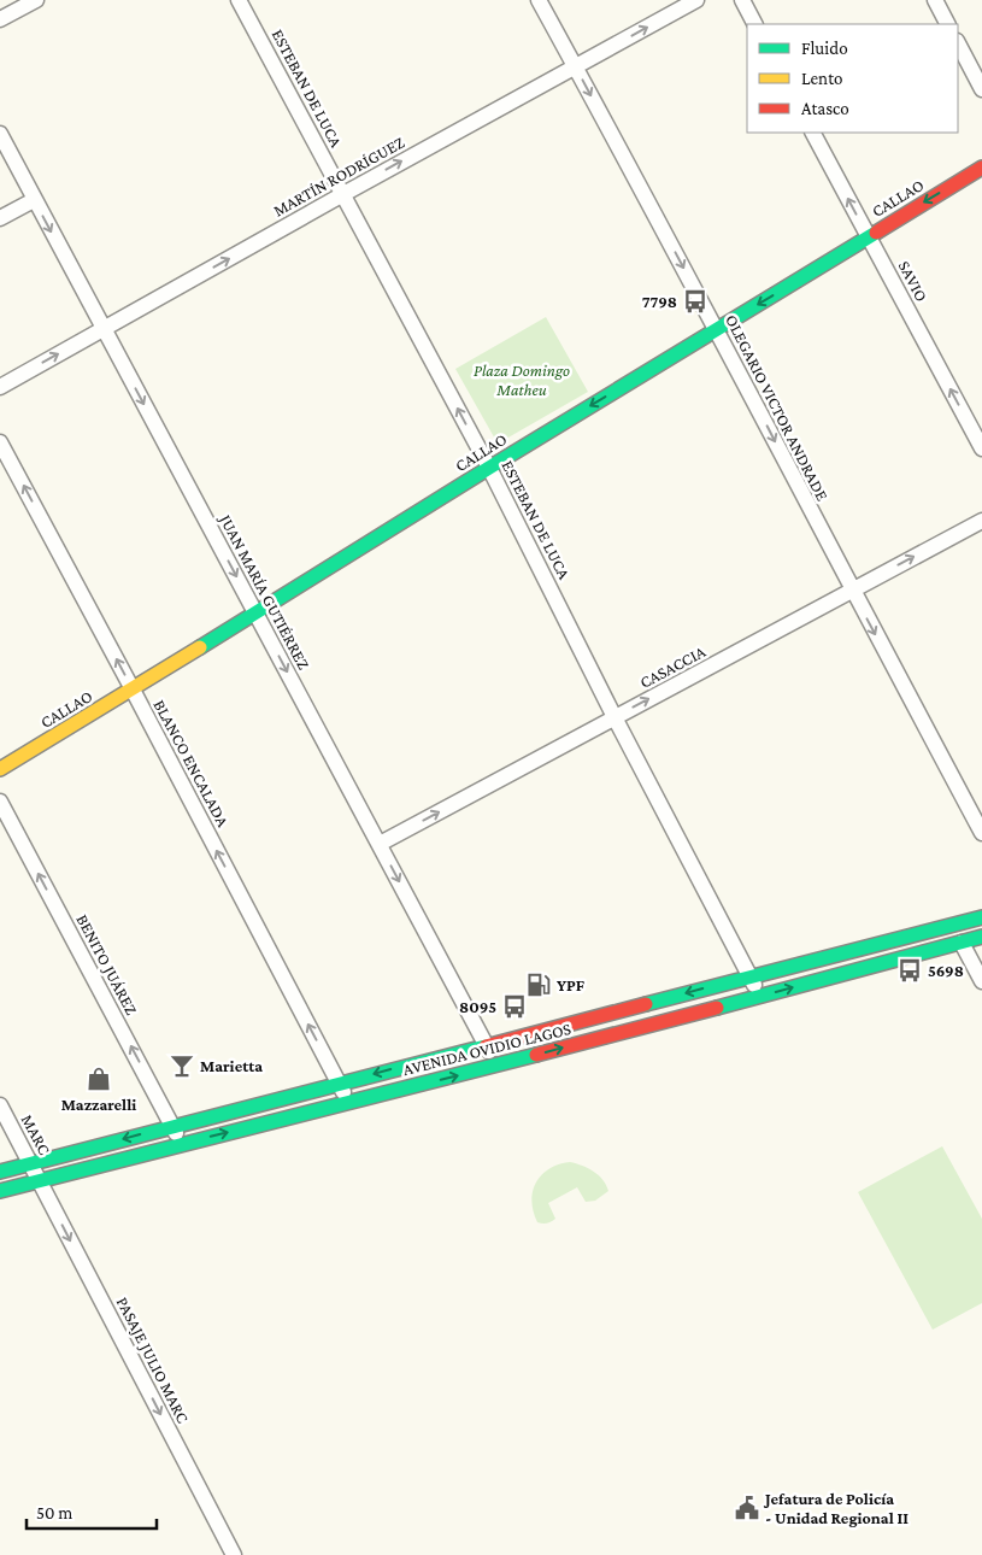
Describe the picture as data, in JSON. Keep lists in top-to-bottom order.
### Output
{
  "streets": {
    "main road": ["CALLAO", "AVENIDA OVIDIO LAGOS"],
    "street": [
      "ESTEBAN DE LUCA",
      "MARTÍN RODRÍGUEZ",
      "SAVIO",
      "OLEGARIO VICTOR ANDRADE",
      "JUAN MARÍA GUTIÉRREZ",
      "CASACCIA",
      "BLANCO ENCALADA",
      "BENITO JUÁREZ",
      "MARC",
      "PASAJE JULIO MARC"
    ]
  },
  "crossings": [
    ["ESTEBAN DE LUCA", "MARTÍN RODRÍGUEZ"],
    ["ESTEBAN DE LUCA", "CALLAO"],
    ["ESTEBAN DE LUCA", "CASACCIA"],
    ["ESTEBAN DE LUCA", "AVENIDA OVIDIO LAGOS"],
    ["MARTÍN RODRÍGUEZ", "OLEGARIO VICTOR ANDRADE"],
    ["MARTÍN RODRÍGUEZ", "JUAN MARÍA GUTIÉRREZ"],
    ["CALLAO", "SAVIO"],
    ["CALLAO", "OLEGARIO VICTOR ANDRADE"],
    ["CALLAO", "JUAN MARÍA GUTIÉRREZ"],
    ["CALLAO", "BLANCO ENCALADA"],
    ["OLEGARIO VICTOR ANDRADE", "CASACCIA"],
    ["JUAN MARÍA GUTIÉRREZ", "CASACCIA"],
    ["JUAN MARÍA GUTIÉRREZ", "AVENIDA OVIDIO LAGOS"],
    ["BLANCO ENCALADA", "AVENIDA OVIDIO LAGOS"],
    ["BENITO JUÁREZ", "AVENIDA OVIDIO LAGOS"],
    ["AVENIDA OVIDIO LAGOS", "MARC"],
    ["AVENIDA OVIDIO LAGOS", "PASAJE JULIO MARC"],
    ["MARC", "PASAJE JULIO MARC"]
  ],
  "one_way": [
    "MARTÍN RODRÍGUEZ",
    "CALLAO",
    "SAVIO",
    "OLEGARIO VICTOR ANDRADE",
    "JUAN MARÍA GUTIÉRREZ",
    "CASACCIA",
    "BLANCO ENCALADA",
    "BENITO JUÁREZ",
    "PASAJE JULIO MARC"
  ],
  "parks": ["Plaza Domingo Matheu"],
  "places": {
    "bus stop": ["7798", "5698", "8095"],
    "fuel station": ["YPF"],
    "bar": ["Marietta"],
    "shop": ["Mazzarelli"],
    "public building": ["Jefatura de Policía - Unidad Regional II"]
  },
  "legend": ["Fluido", "Lento", "Atasco"],
  "scale_bar": "50 m"
}
